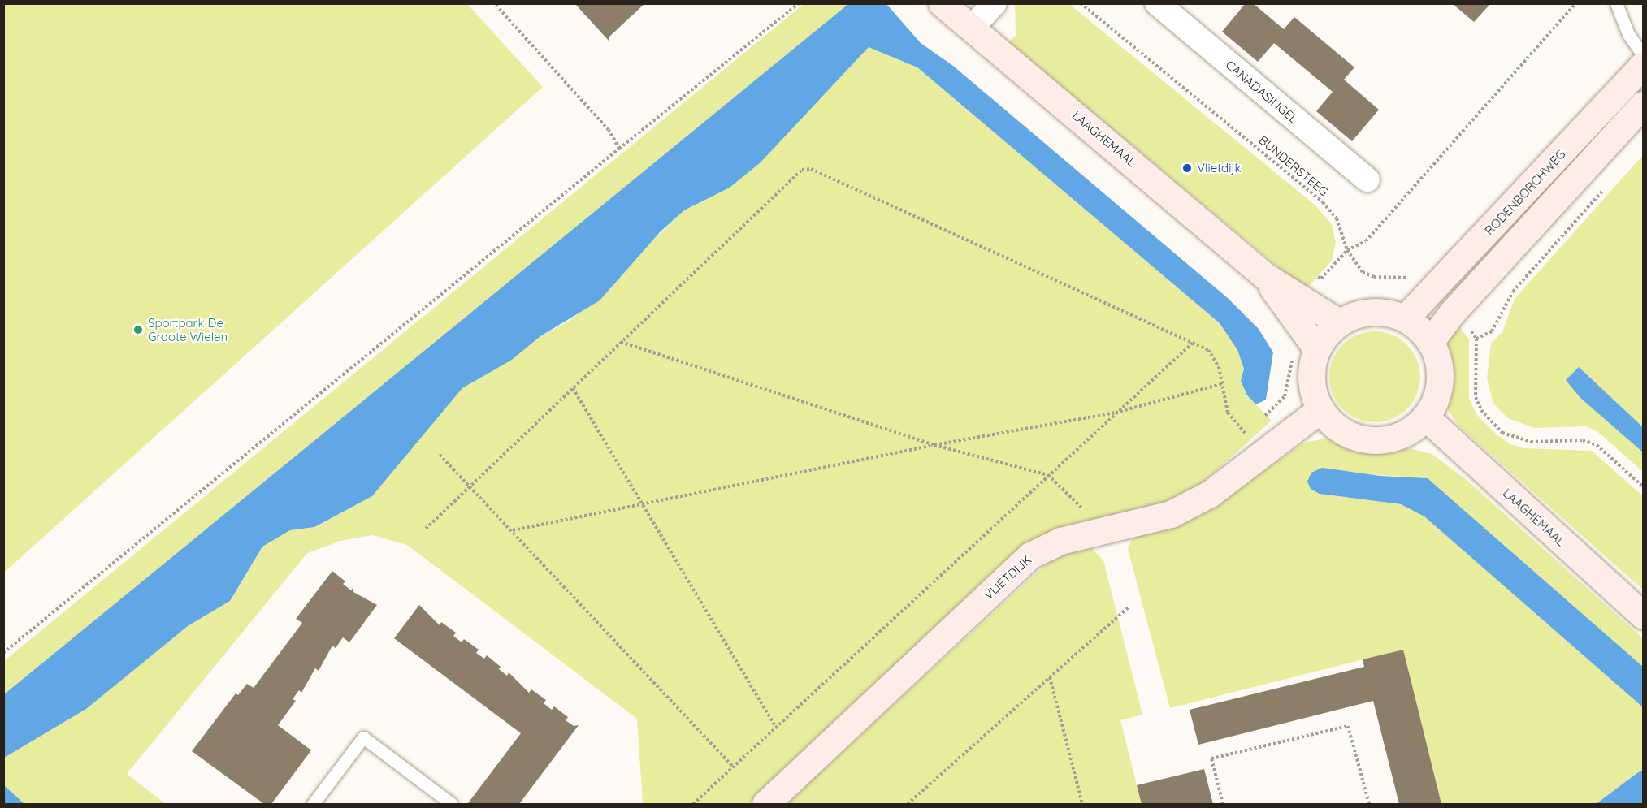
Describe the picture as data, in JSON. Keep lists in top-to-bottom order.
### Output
{
  "streets": {
    "main road": ["LAAGHEMAAL", "RODENBORCHWEG", "VLIETDIJK"],
    "street": ["CANADASINGEL"],
    "path": ["BUNDERSTEEG"]
  },
  "crossings": [
    ["LAAGHEMAAL", "RODENBORCHWEG"],
    ["LAAGHEMAAL", "VLIETDIJK"],
    ["BUNDERSTEEG", "RODENBORCHWEG"],
    ["RODENBORCHWEG", "VLIETDIJK"]
  ],
  "places": ["Vlietdijk", "Sportpark De Groote Wielen"]
}
